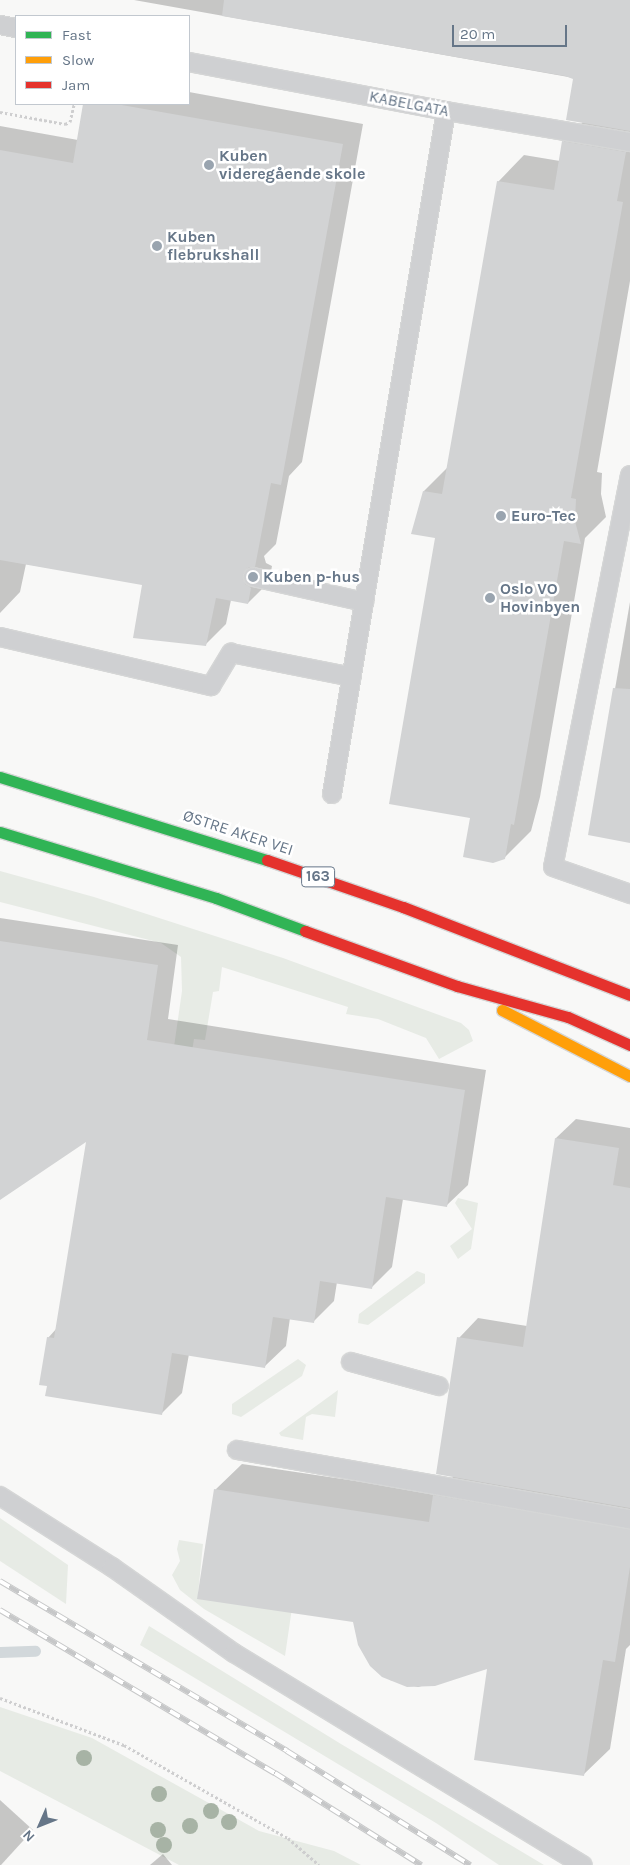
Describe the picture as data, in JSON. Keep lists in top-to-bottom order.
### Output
{
  "streets": {
    "highway": ["ØSTRE AKER VEI", "163"],
    "lane": ["KABELGATA"]
  },
  "places": [
    "Kuben videregående skole",
    "Kuben flebrukshall",
    "Euro-Tec",
    "Kuben p-hus",
    "Oslo VO Hovinbyen"
  ],
  "legend": ["Fast", "Slow", "Jam"],
  "scale_bar": "20 m",
  "north": "bottom left"
}
